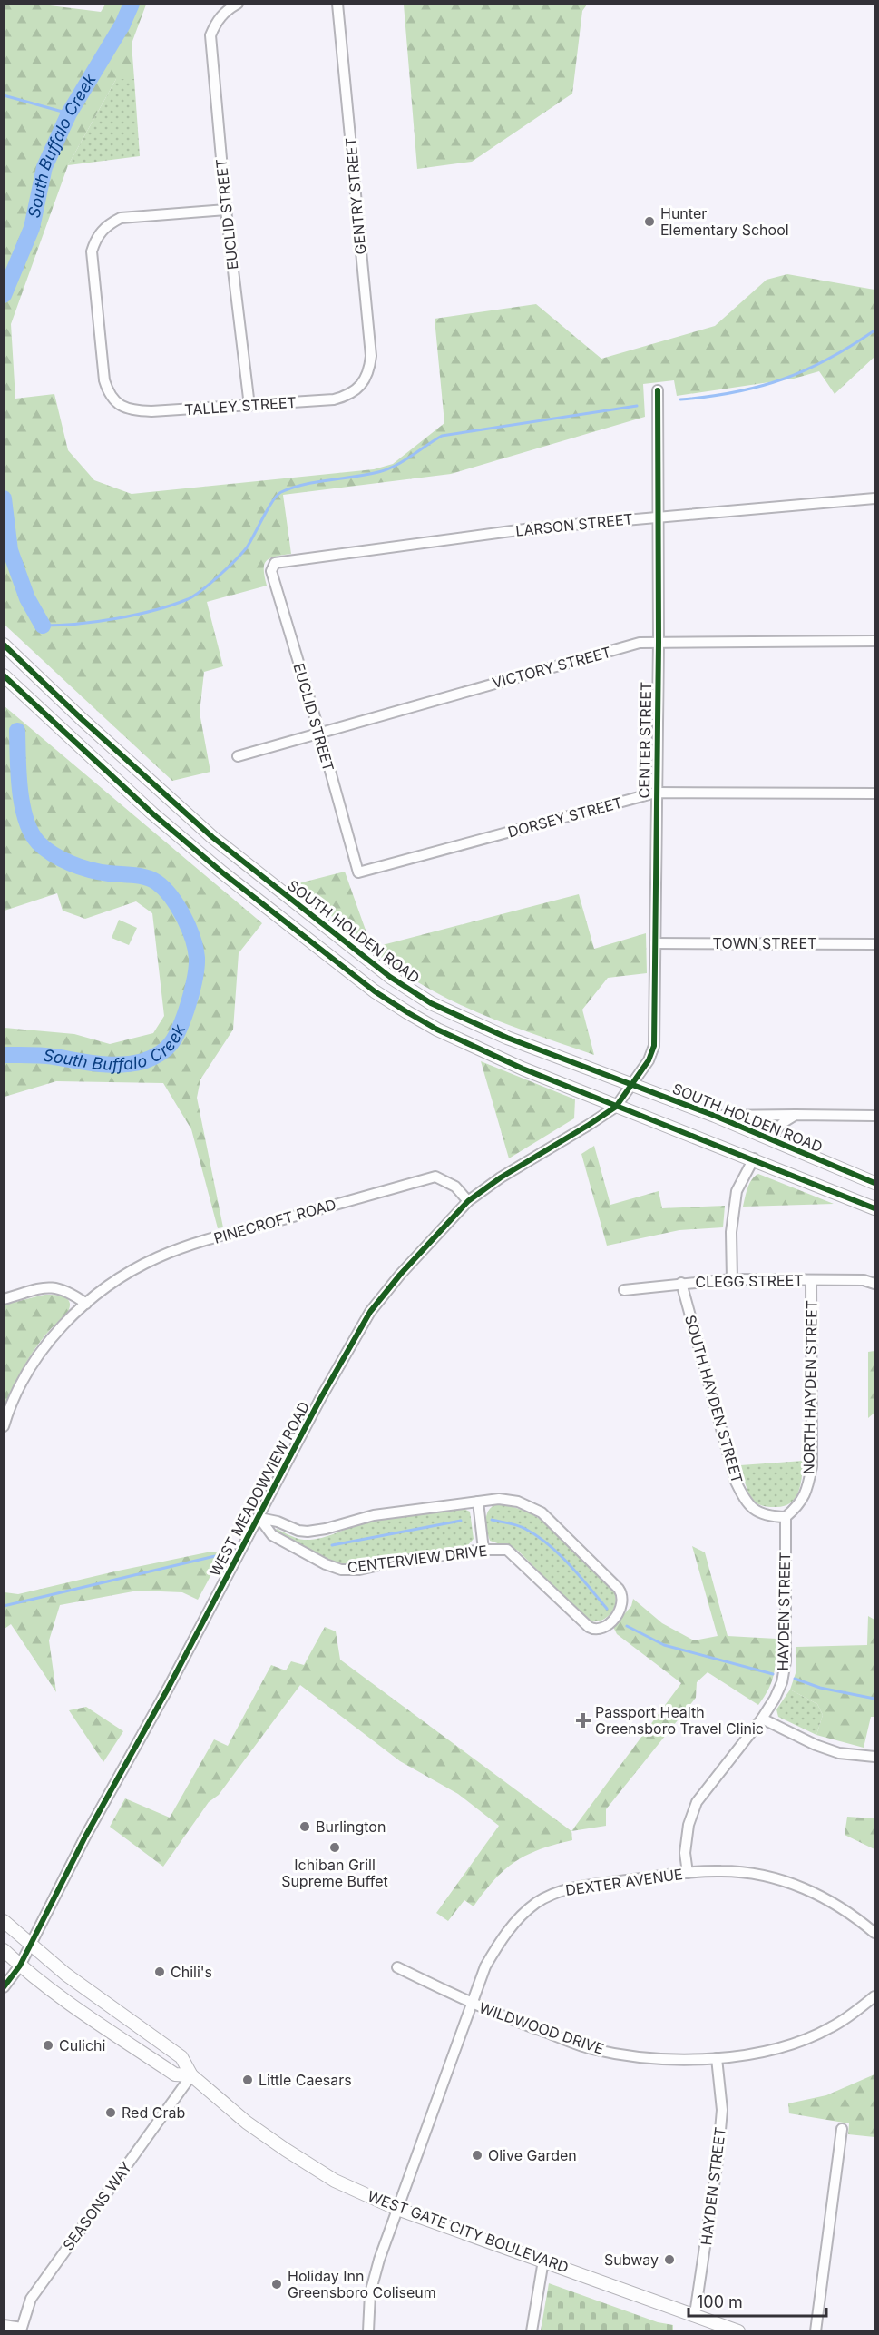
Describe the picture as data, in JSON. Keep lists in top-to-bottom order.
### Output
{
  "streets": {
    "main road": ["SOUTH HOLDEN ROAD", "WEST GATE CITY BOULEVARD"],
    "street": [
      "GENTRY STREET",
      "EUCLID STREET",
      "TALLEY STREET",
      "LARSON STREET",
      "VICTORY STREET",
      "CENTER STREET",
      "DORSEY STREET",
      "TOWN STREET",
      "PINECROFT ROAD",
      "CLEGG STREET",
      "NORTH HAYDEN STREET",
      "SOUTH HAYDEN STREET",
      "WEST MEADOWVIEW ROAD",
      "CENTERVIEW DRIVE",
      "HAYDEN STREET",
      "DEXTER AVENUE",
      "WILDWOOD DRIVE",
      "SEASONS WAY"
    ]
  },
  "crossings": [
    ["GENTRY STREET", "TALLEY STREET"],
    ["EUCLID STREET", "TALLEY STREET"],
    ["EUCLID STREET", "LARSON STREET"],
    ["EUCLID STREET", "VICTORY STREET"],
    ["EUCLID STREET", "DORSEY STREET"],
    ["LARSON STREET", "CENTER STREET"],
    ["VICTORY STREET", "CENTER STREET"],
    ["CENTER STREET", "DORSEY STREET"],
    ["CENTER STREET", "SOUTH HOLDEN ROAD"],
    ["CENTER STREET", "TOWN STREET"],
    ["CENTER STREET", "WEST MEADOWVIEW ROAD"],
    ["SOUTH HOLDEN ROAD", "WEST MEADOWVIEW ROAD"],
    ["PINECROFT ROAD", "WEST MEADOWVIEW ROAD"],
    ["CLEGG STREET", "NORTH HAYDEN STREET"],
    ["CLEGG STREET", "SOUTH HAYDEN STREET"],
    ["NORTH HAYDEN STREET", "SOUTH HAYDEN STREET"],
    ["NORTH HAYDEN STREET", "HAYDEN STREET"],
    ["SOUTH HAYDEN STREET", "HAYDEN STREET"],
    ["WEST MEADOWVIEW ROAD", "CENTERVIEW DRIVE"],
    ["WEST MEADOWVIEW ROAD", "WEST GATE CITY BOULEVARD"],
    ["HAYDEN STREET", "DEXTER AVENUE"],
    ["HAYDEN STREET", "WILDWOOD DRIVE"],
    ["HAYDEN STREET", "WEST GATE CITY BOULEVARD"],
    ["DEXTER AVENUE", "WILDWOOD DRIVE"],
    ["DEXTER AVENUE", "WEST GATE CITY BOULEVARD"],
    ["SEASONS WAY", "WEST GATE CITY BOULEVARD"]
  ],
  "water": ["South Buffalo Creek"],
  "places": {
    "other": [
      "Hunter Elementary School",
      "Burlington",
      "Ichiban Grill Supreme Buffet",
      "Chili's",
      "Culichi",
      "Little Caesars",
      "Red Crab",
      "Olive Garden",
      "Subway",
      "Holiday Inn Greensboro Coliseum"
    ],
    "health": ["Passport Health Greensboro Travel Clinic"]
  },
  "scale_bar": "100 m"
}
